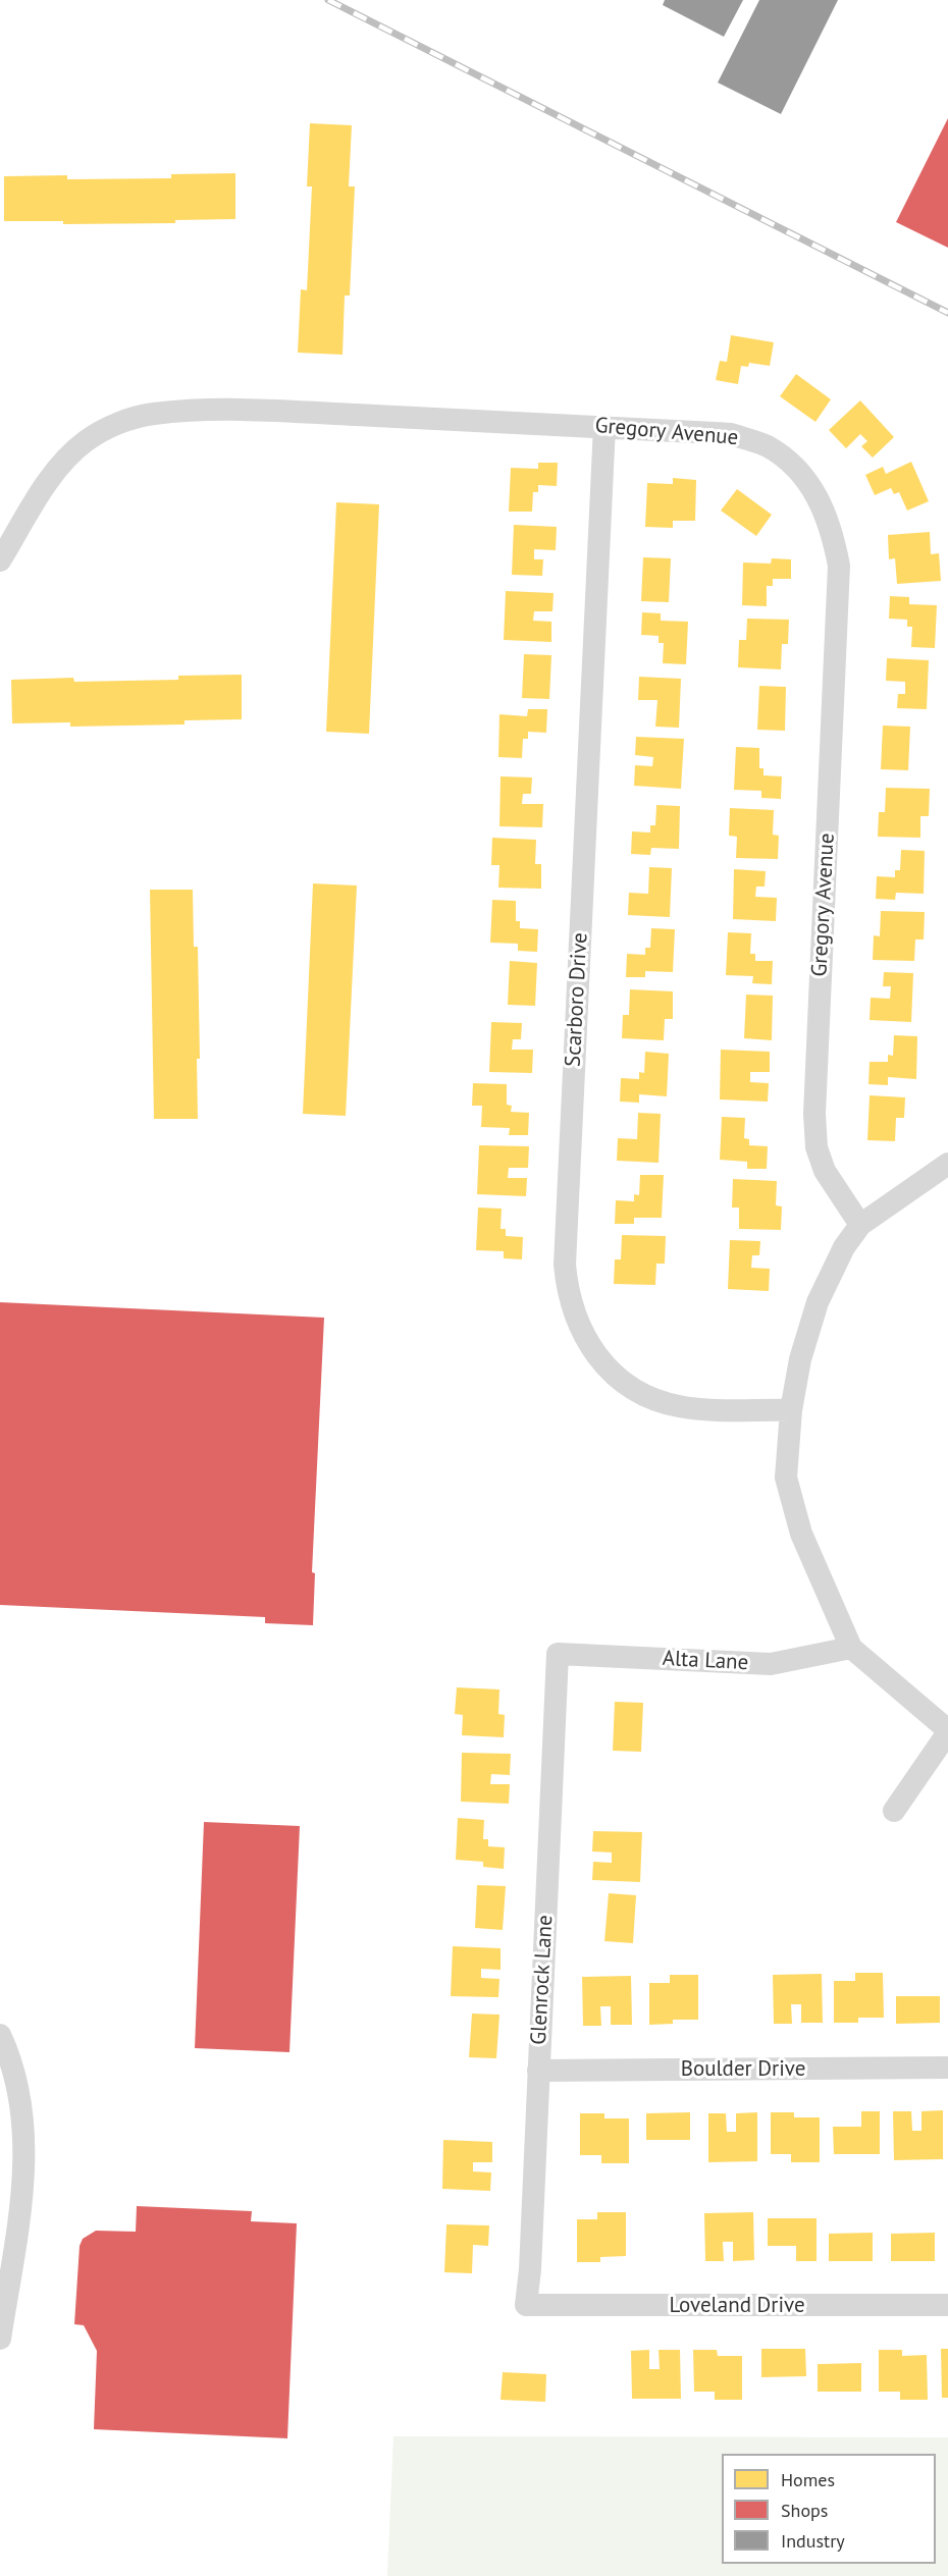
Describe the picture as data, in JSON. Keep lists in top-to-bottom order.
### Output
{
  "streets": {
    "street": [
      "Gregory Avenue",
      "Scarboro Drive",
      "Alta Lane",
      "Glenrock Lane",
      "Boulder Drive",
      "Loveland Drive"
    ]
  },
  "crossings": [
    ["Gregory Avenue", "Scarboro Drive"],
    ["Alta Lane", "Glenrock Lane"],
    ["Glenrock Lane", "Boulder Drive"],
    ["Glenrock Lane", "Loveland Drive"]
  ],
  "legend": ["Homes", "Shops", "Industry"]
}
